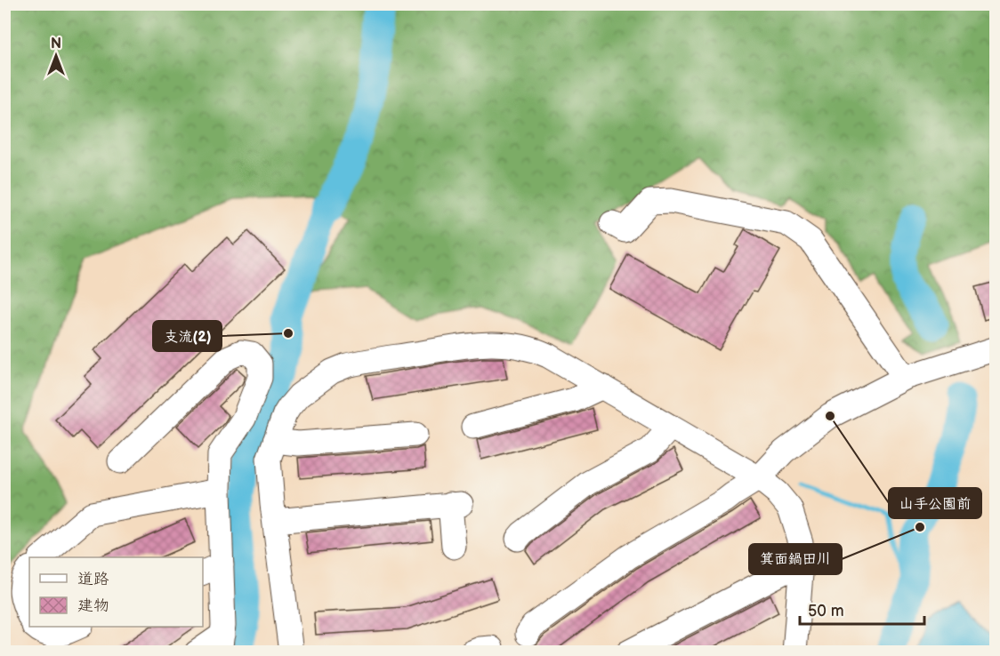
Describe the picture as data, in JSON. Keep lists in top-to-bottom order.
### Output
{
  "places": ["支流(2)", "山手公園前", "箕面鍋田川"],
  "legend": ["道路", "建物"],
  "scale_bar": "50 m",
  "north": "top"
}
